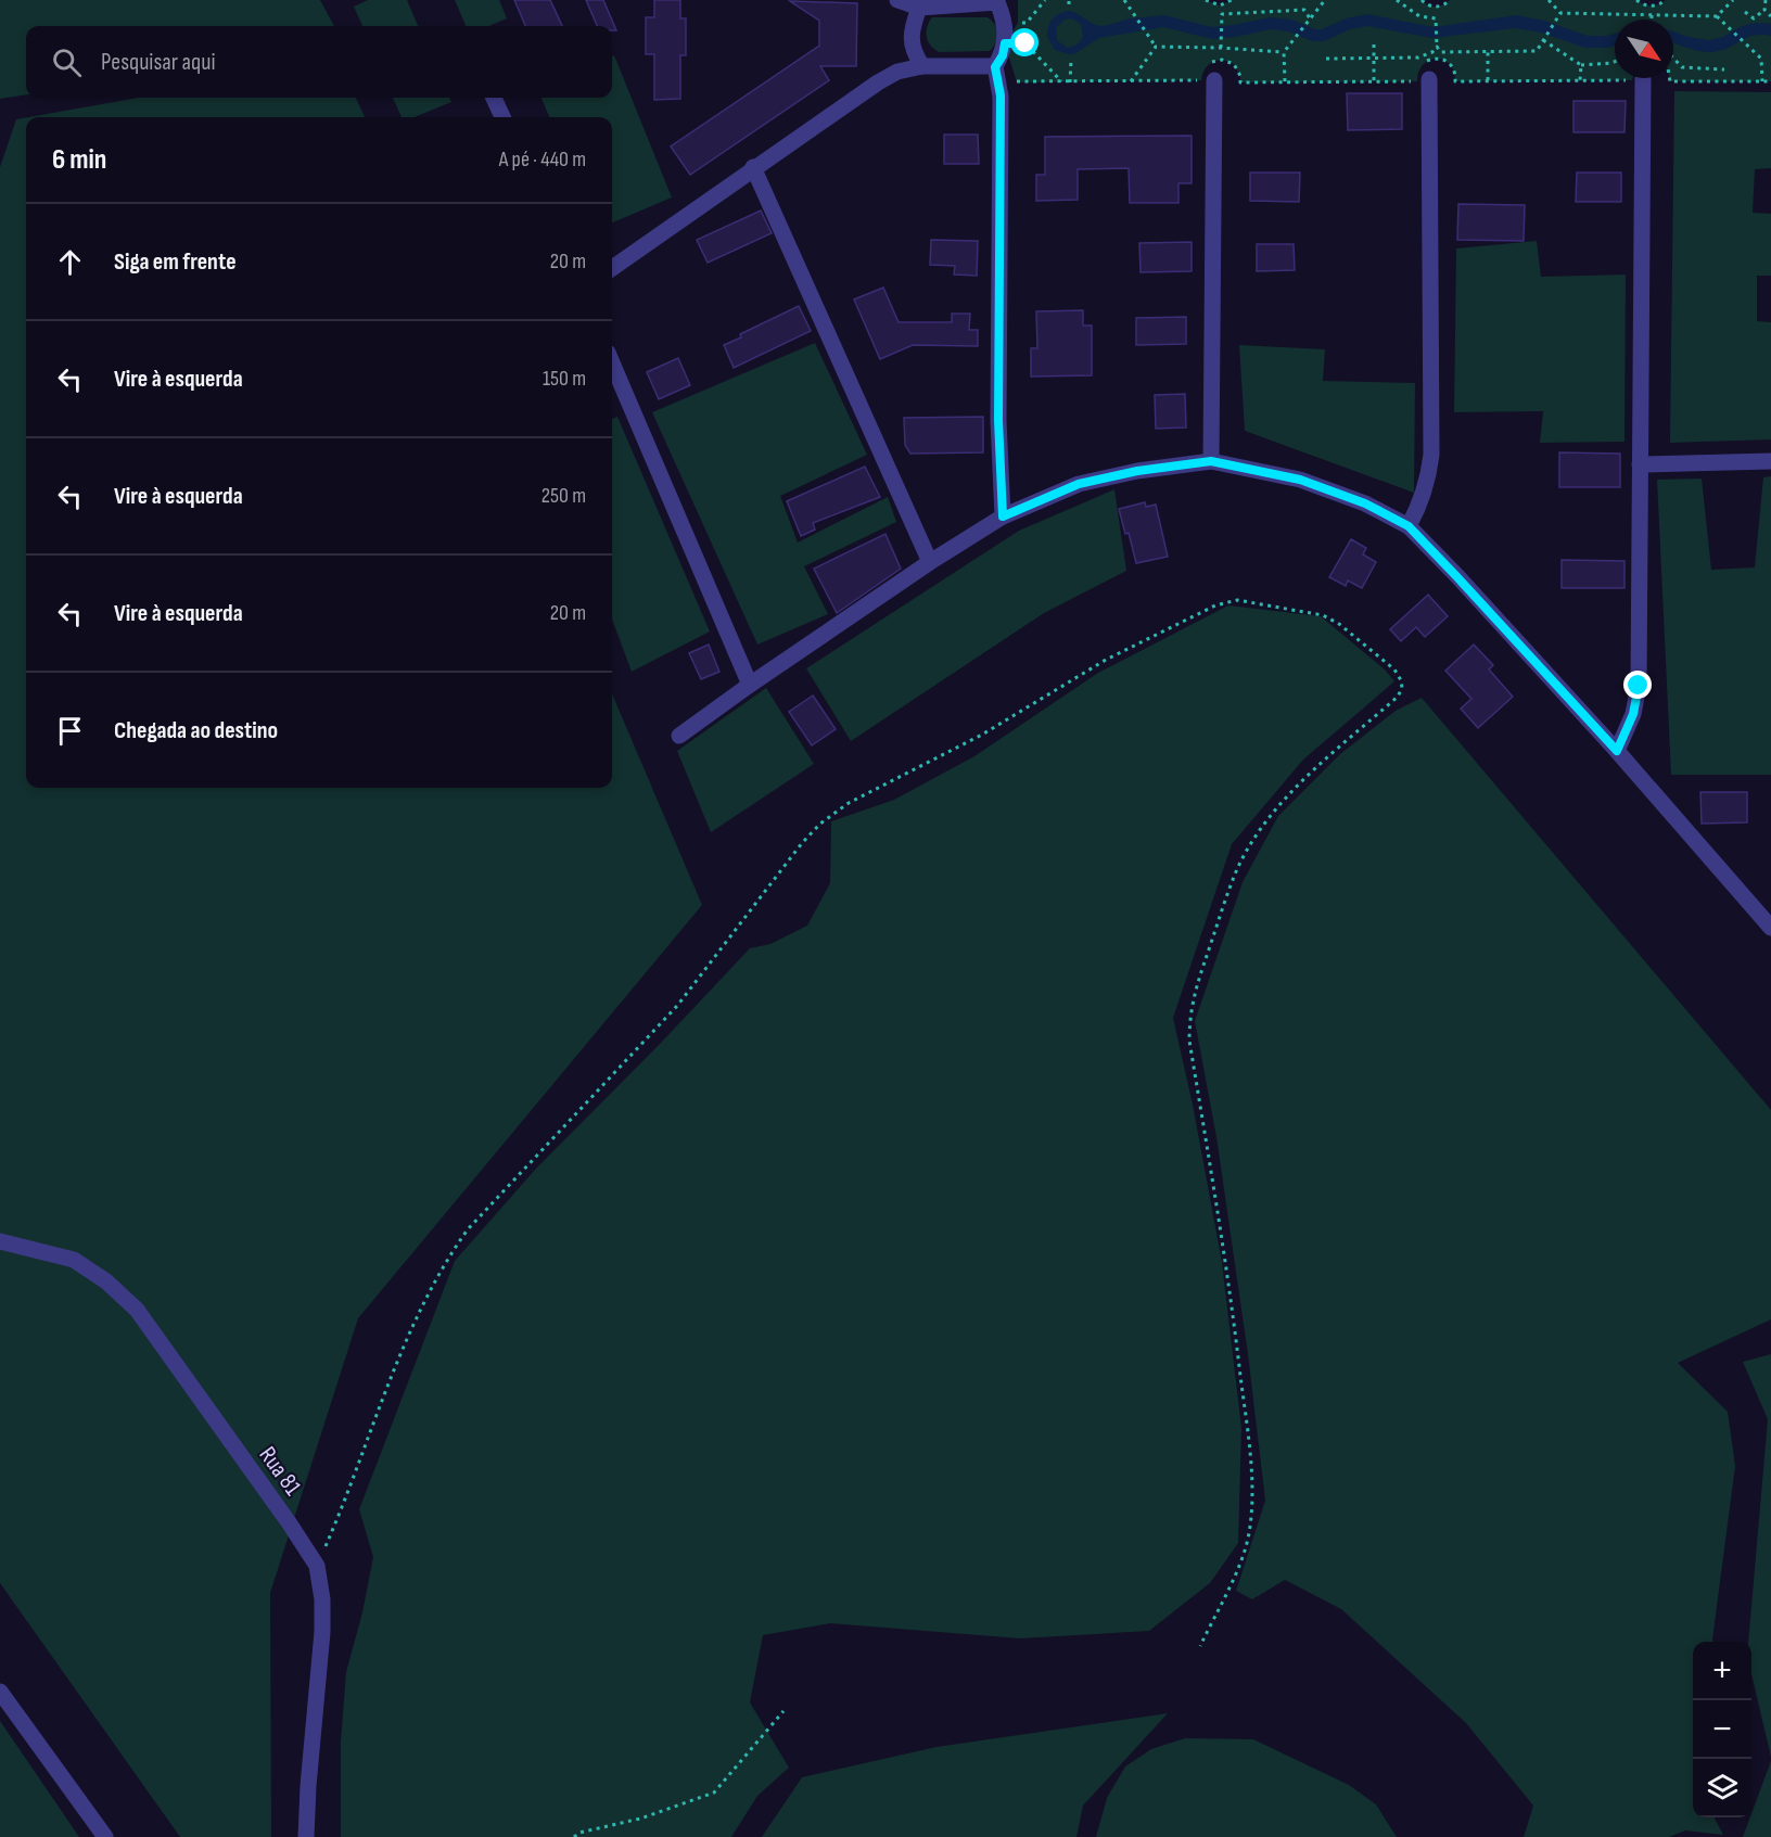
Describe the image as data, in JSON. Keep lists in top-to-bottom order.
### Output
{
  "streets": {
    "street": ["Rua 81"]
  },
  "north": "bottom right",
  "page": {
    "search": "Pesquisar aqui",
    "heading": ["6 min", "A pé · 440 m"],
    "list": [
      ["Siga em frente", "20 m"],
      ["Vire à esquerda", "150 m"],
      ["Vire à esquerda", "250 m"],
      ["Vire à esquerda", "20 m"],
      "Chegada ao destino"
    ],
    "map_buttons": ["+", "−"]
  }
}
